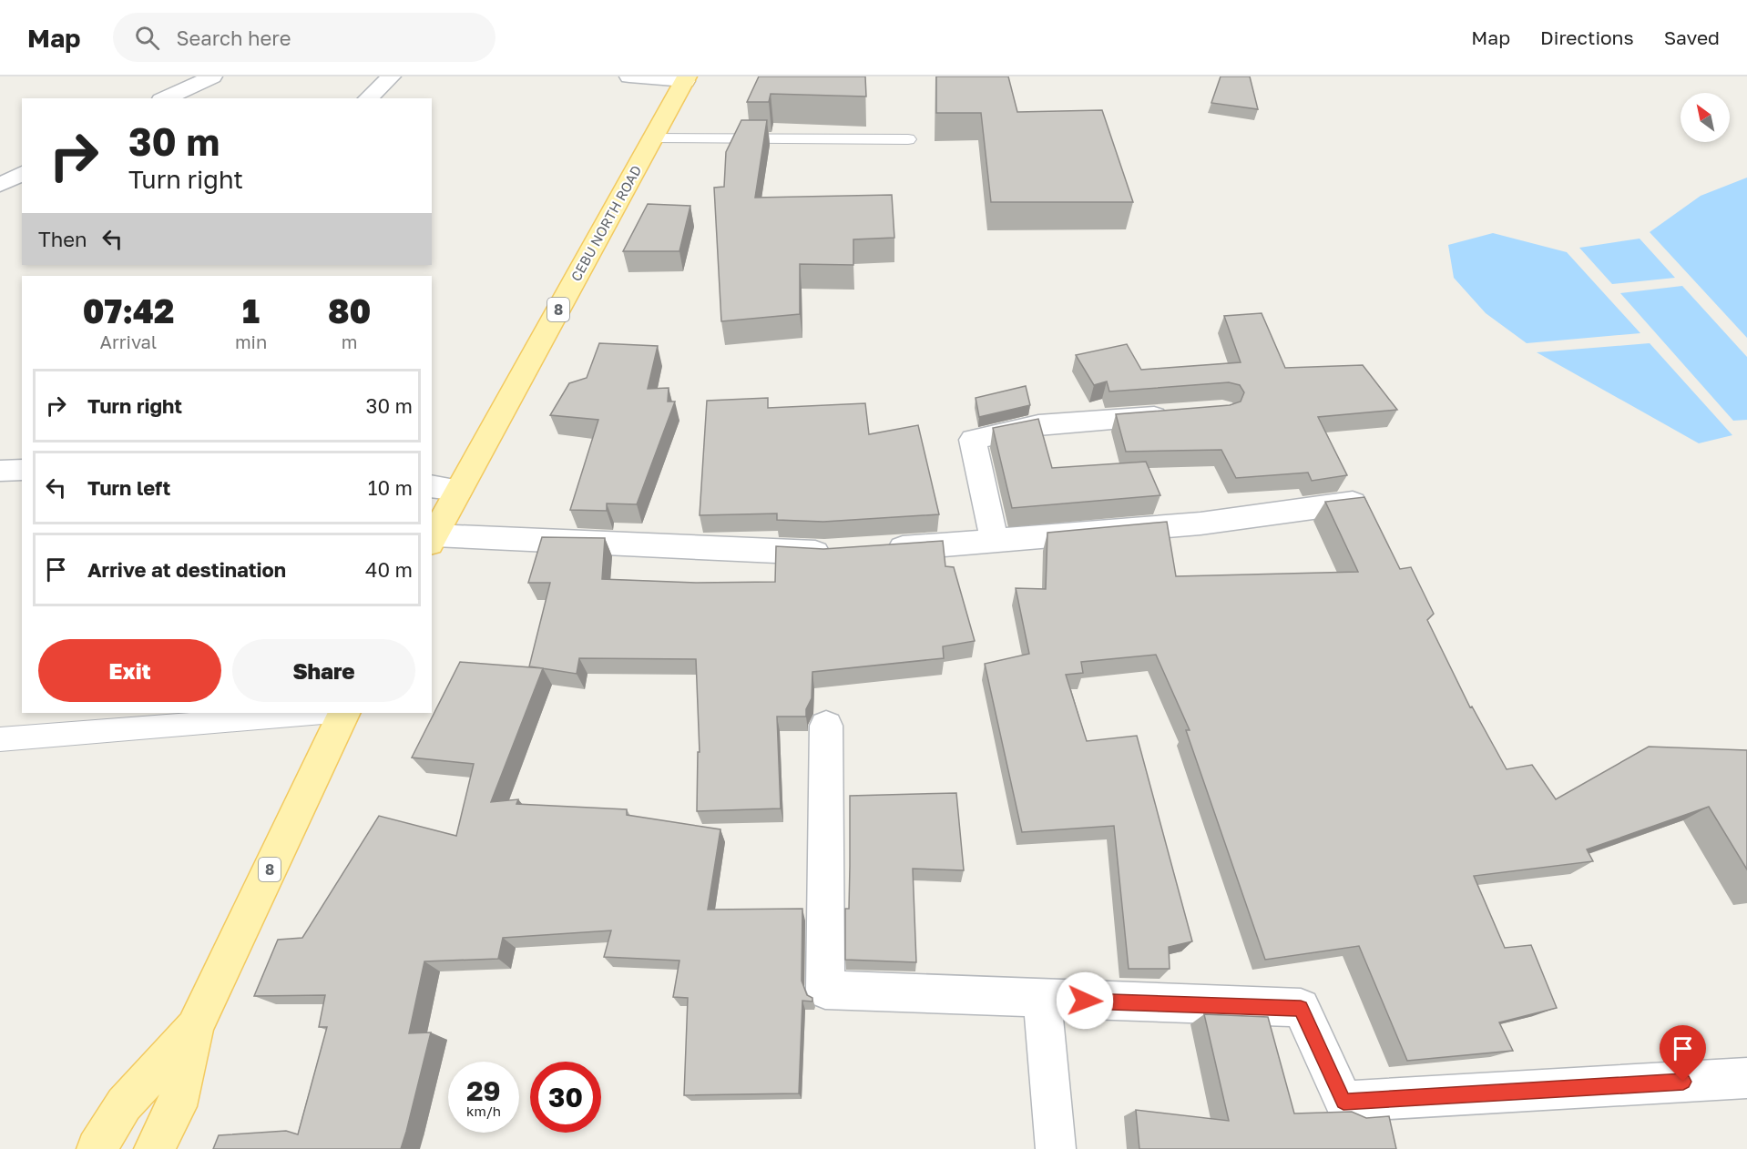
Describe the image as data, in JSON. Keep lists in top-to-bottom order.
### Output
{
  "streets": {
    "main road": ["CEBU NORTH ROAD", "8"]
  },
  "north": "top left",
  "page": {
    "header": "Map",
    "search": "Search here",
    "nav": ["Map", "Directions", "Saved"],
    "turn": ["30 m", "Turn right"],
    "then": "Then",
    "eta": [
      "07:42",
      "Arrival",
      "1",
      "min",
      "80",
      "m"
    ],
    "list": [
      {
        "name": "Turn right",
        "value": "30 m"
      },
      {
        "name": "Turn left",
        "value": "10 m"
      },
      {
        "name": "Arrive at destination",
        "value": "40 m"
      }
    ],
    "buttons": ["Exit", "Share"],
    "speed": "29 km/h",
    "limit": "30"
  }
}
